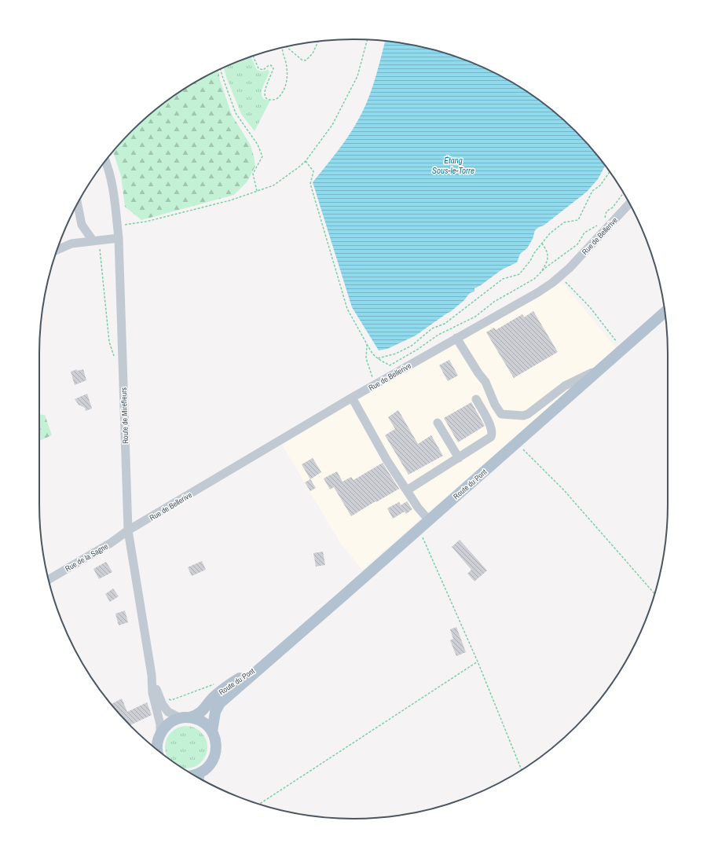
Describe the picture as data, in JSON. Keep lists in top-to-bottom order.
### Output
{
  "streets": {
    "main road": ["Route du Pont"],
    "street": ["Rue de Bellerive", "Route de Mirefleurs", "Rue de la Sagne"]
  },
  "crossings": [
    ["Rue de Bellerive", "Route de Mirefleurs"],
    ["Rue de Bellerive", "Rue de la Sagne"],
    ["Route de Mirefleurs", "Route du Pont"],
    ["Route de Mirefleurs", "Rue de la Sagne"]
  ],
  "water": ["Étang Sous-le-Torre"]
}
